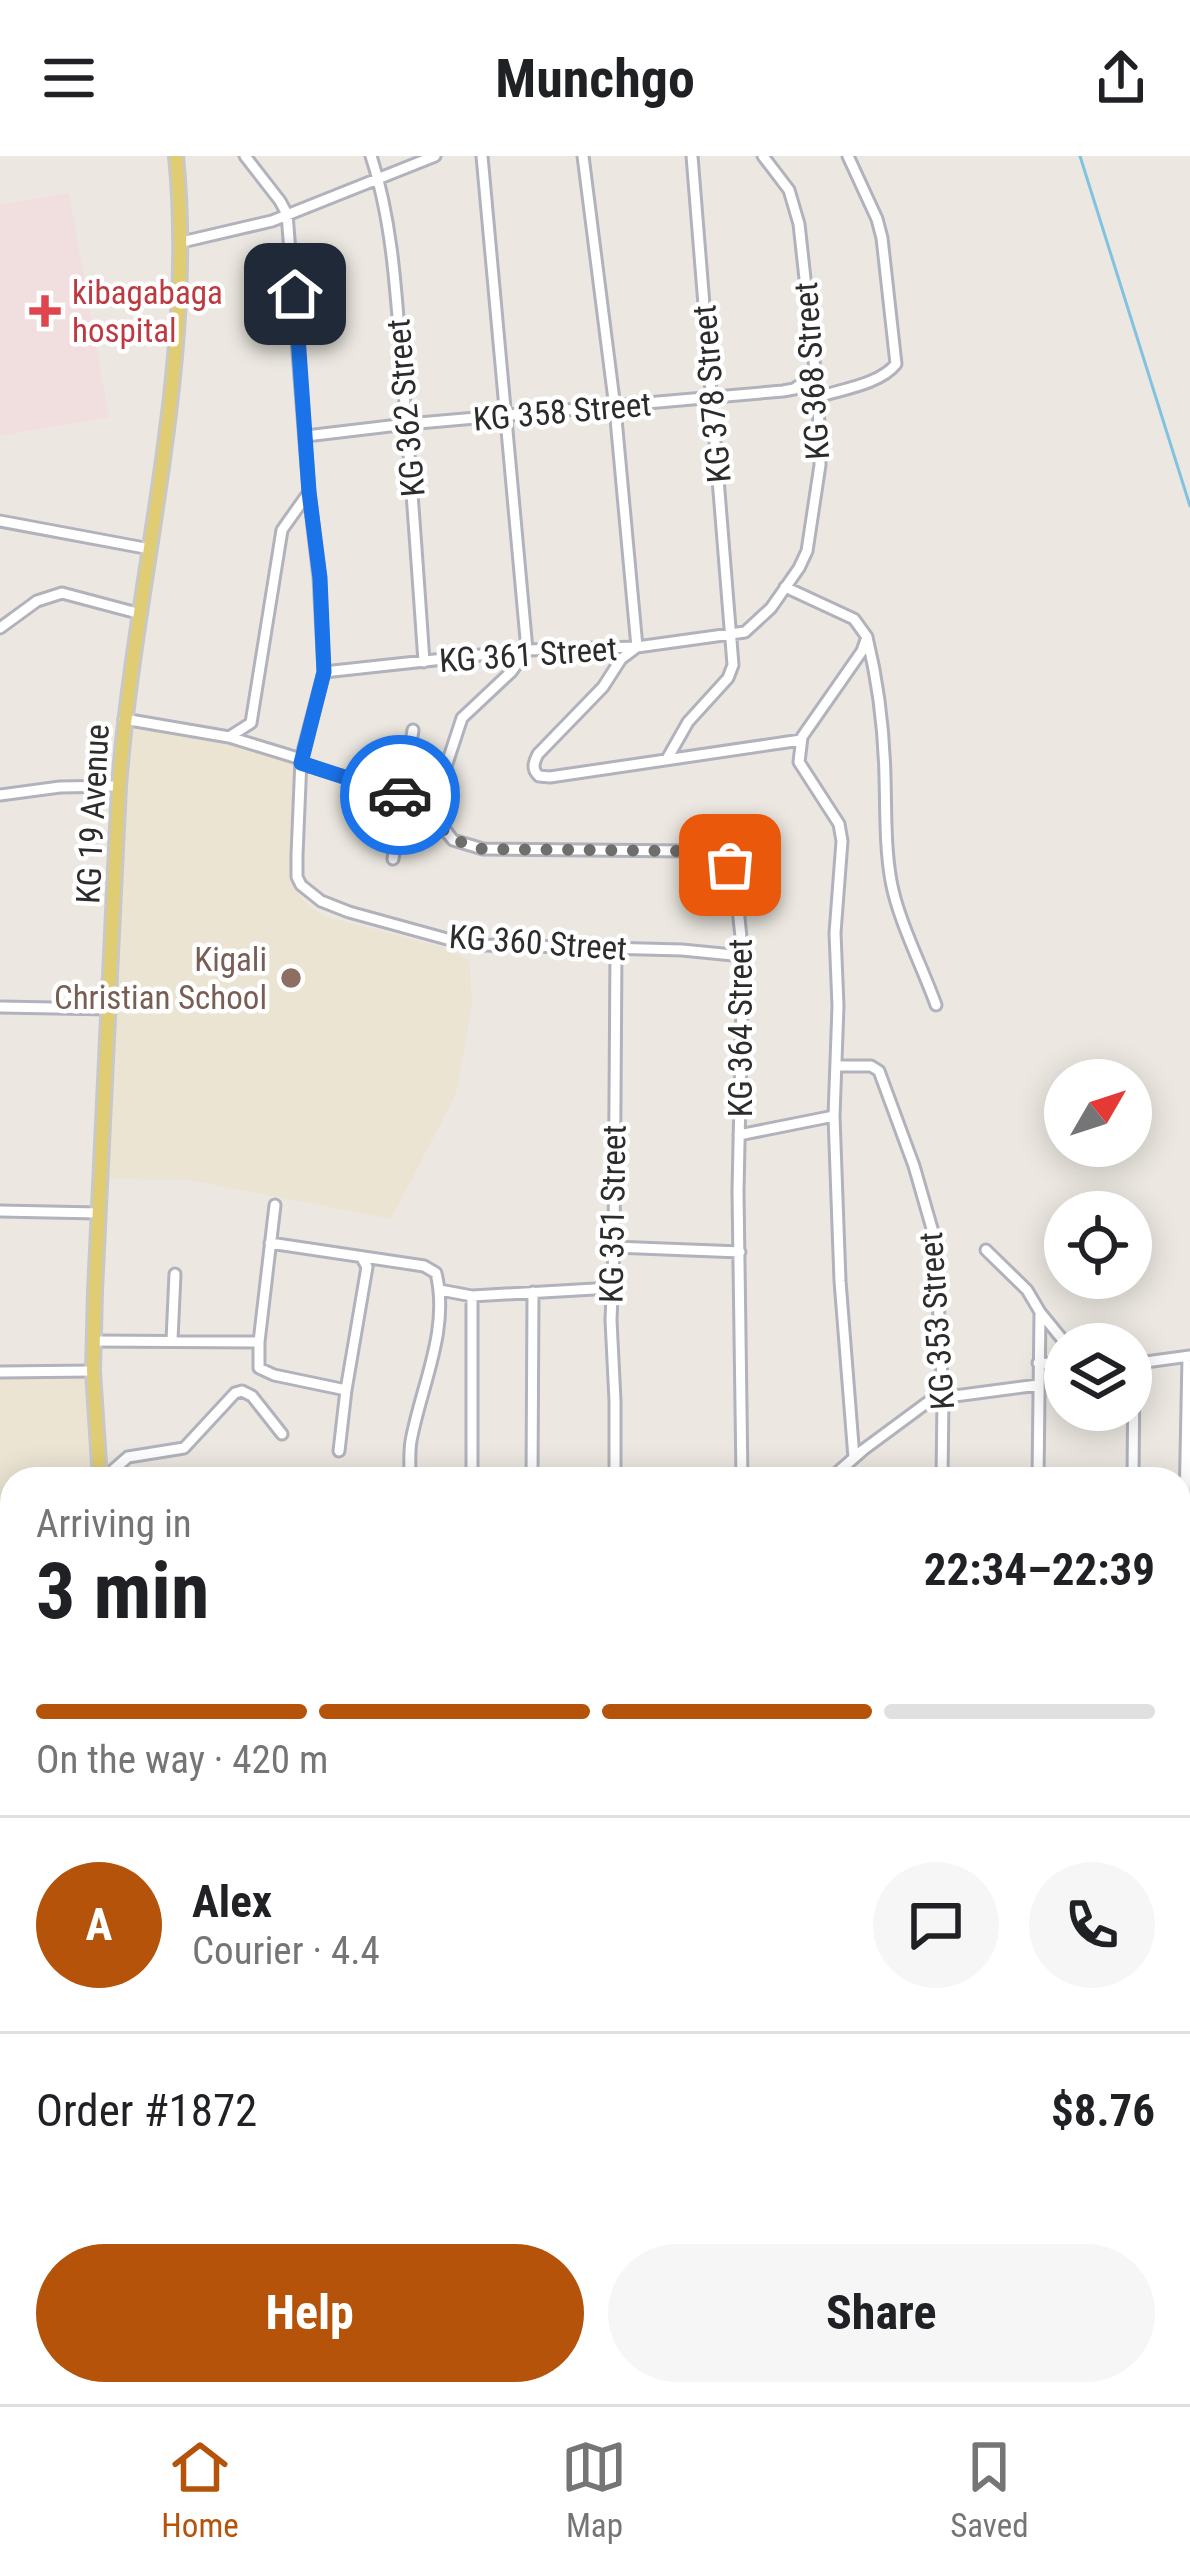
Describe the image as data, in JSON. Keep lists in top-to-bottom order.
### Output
{
  "streets": {
    "main road": ["KG 19 Avenue"],
    "street": [
      "KG 368 Street",
      "KG 378 Street",
      "KG 362 Street",
      "KG 358 Street",
      "KG 361 Street",
      "KG 360 Street",
      "KG 364 Street",
      "KG 351 Street",
      "KG 353 Street"
    ]
  },
  "crossings": [
    ["KG 368 Street", "KG 378 Street"],
    ["KG 368 Street", "KG 358 Street"],
    ["KG 368 Street", "KG 361 Street"],
    ["KG 378 Street", "KG 358 Street"],
    ["KG 378 Street", "KG 361 Street"],
    ["KG 362 Street", "KG 358 Street"],
    ["KG 362 Street", "KG 361 Street"],
    ["KG 358 Street", "KG 360 Street"],
    ["KG 361 Street", "KG 360 Street"],
    ["KG 360 Street", "KG 364 Street"],
    ["KG 360 Street", "KG 351 Street"]
  ],
  "places": {
    "health": ["kibagabaga hospital"],
    "other": ["Kigali Christian School"]
  },
  "north": "top right",
  "page": {
    "header": "Munchgo",
    "heading": ["3 min", "Arriving in", "22:34–22:39"],
    "panel": [
      "Alex",
      "Courier · 4.4",
      "Order #1872",
      "$8.76"
    ],
    "bar": "On the way · 420 m",
    "round": "A",
    "buttons": ["Help", "Share"],
    "tabs": ["Home", "Map", "Saved"]
  }
}
